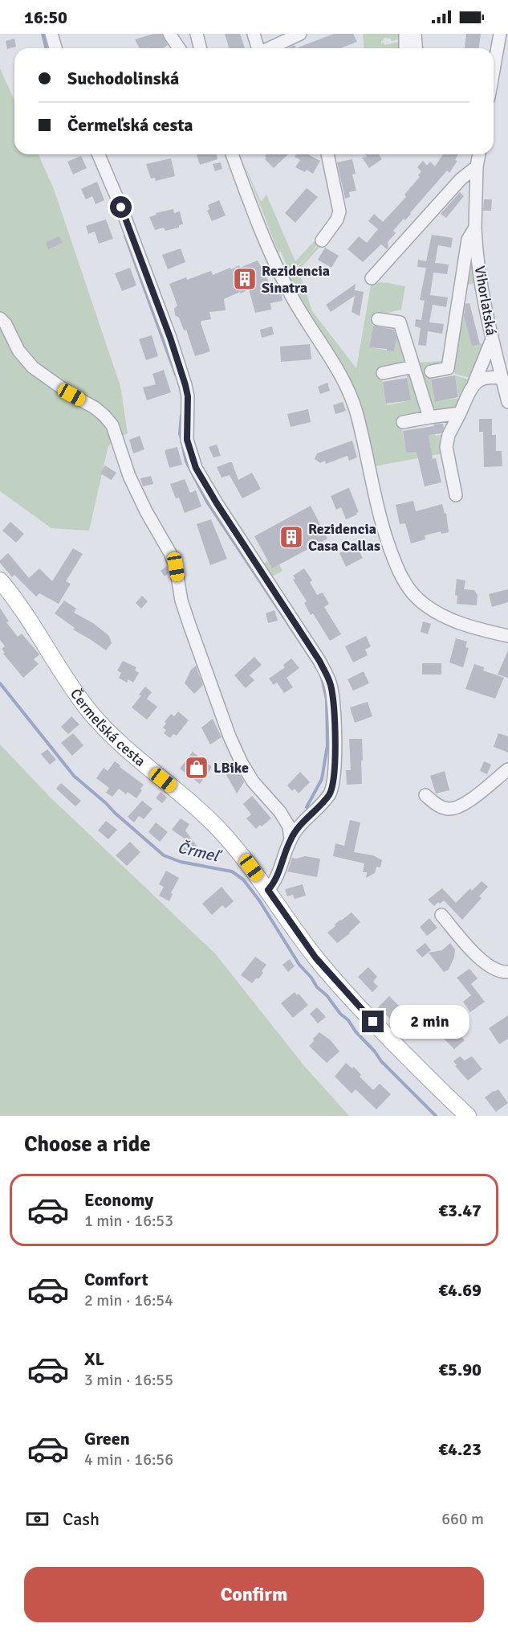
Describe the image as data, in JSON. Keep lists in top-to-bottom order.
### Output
{
  "streets": {
    "main road": ["Čermeľská cesta"],
    "street": ["Vihorlatská"]
  },
  "water": ["Črmeľ"],
  "places": {
    "building": ["Rezidencia Sinatra", "Rezidencia Casa Callas"],
    "shop": ["LBike"]
  },
  "page": {
    "status": "16:50",
    "banner": ["Suchodolinská", "Čermeľská cesta"],
    "bubble": "2 min",
    "heading": "Choose a ride",
    "list": [
      {
        "name": "Economy",
        "note": "1 min · 16:53",
        "value": "€3.47"
      },
      {
        "name": "Comfort",
        "note": "2 min · 16:54",
        "value": "€4.69"
      },
      {
        "name": "XL",
        "note": "3 min · 16:55",
        "value": "€5.90"
      },
      {
        "name": "Green",
        "note": "4 min · 16:56",
        "value": "€4.23"
      }
    ],
    "pay": ["Cash", "660 m"],
    "buttons": "Confirm"
  }
}
